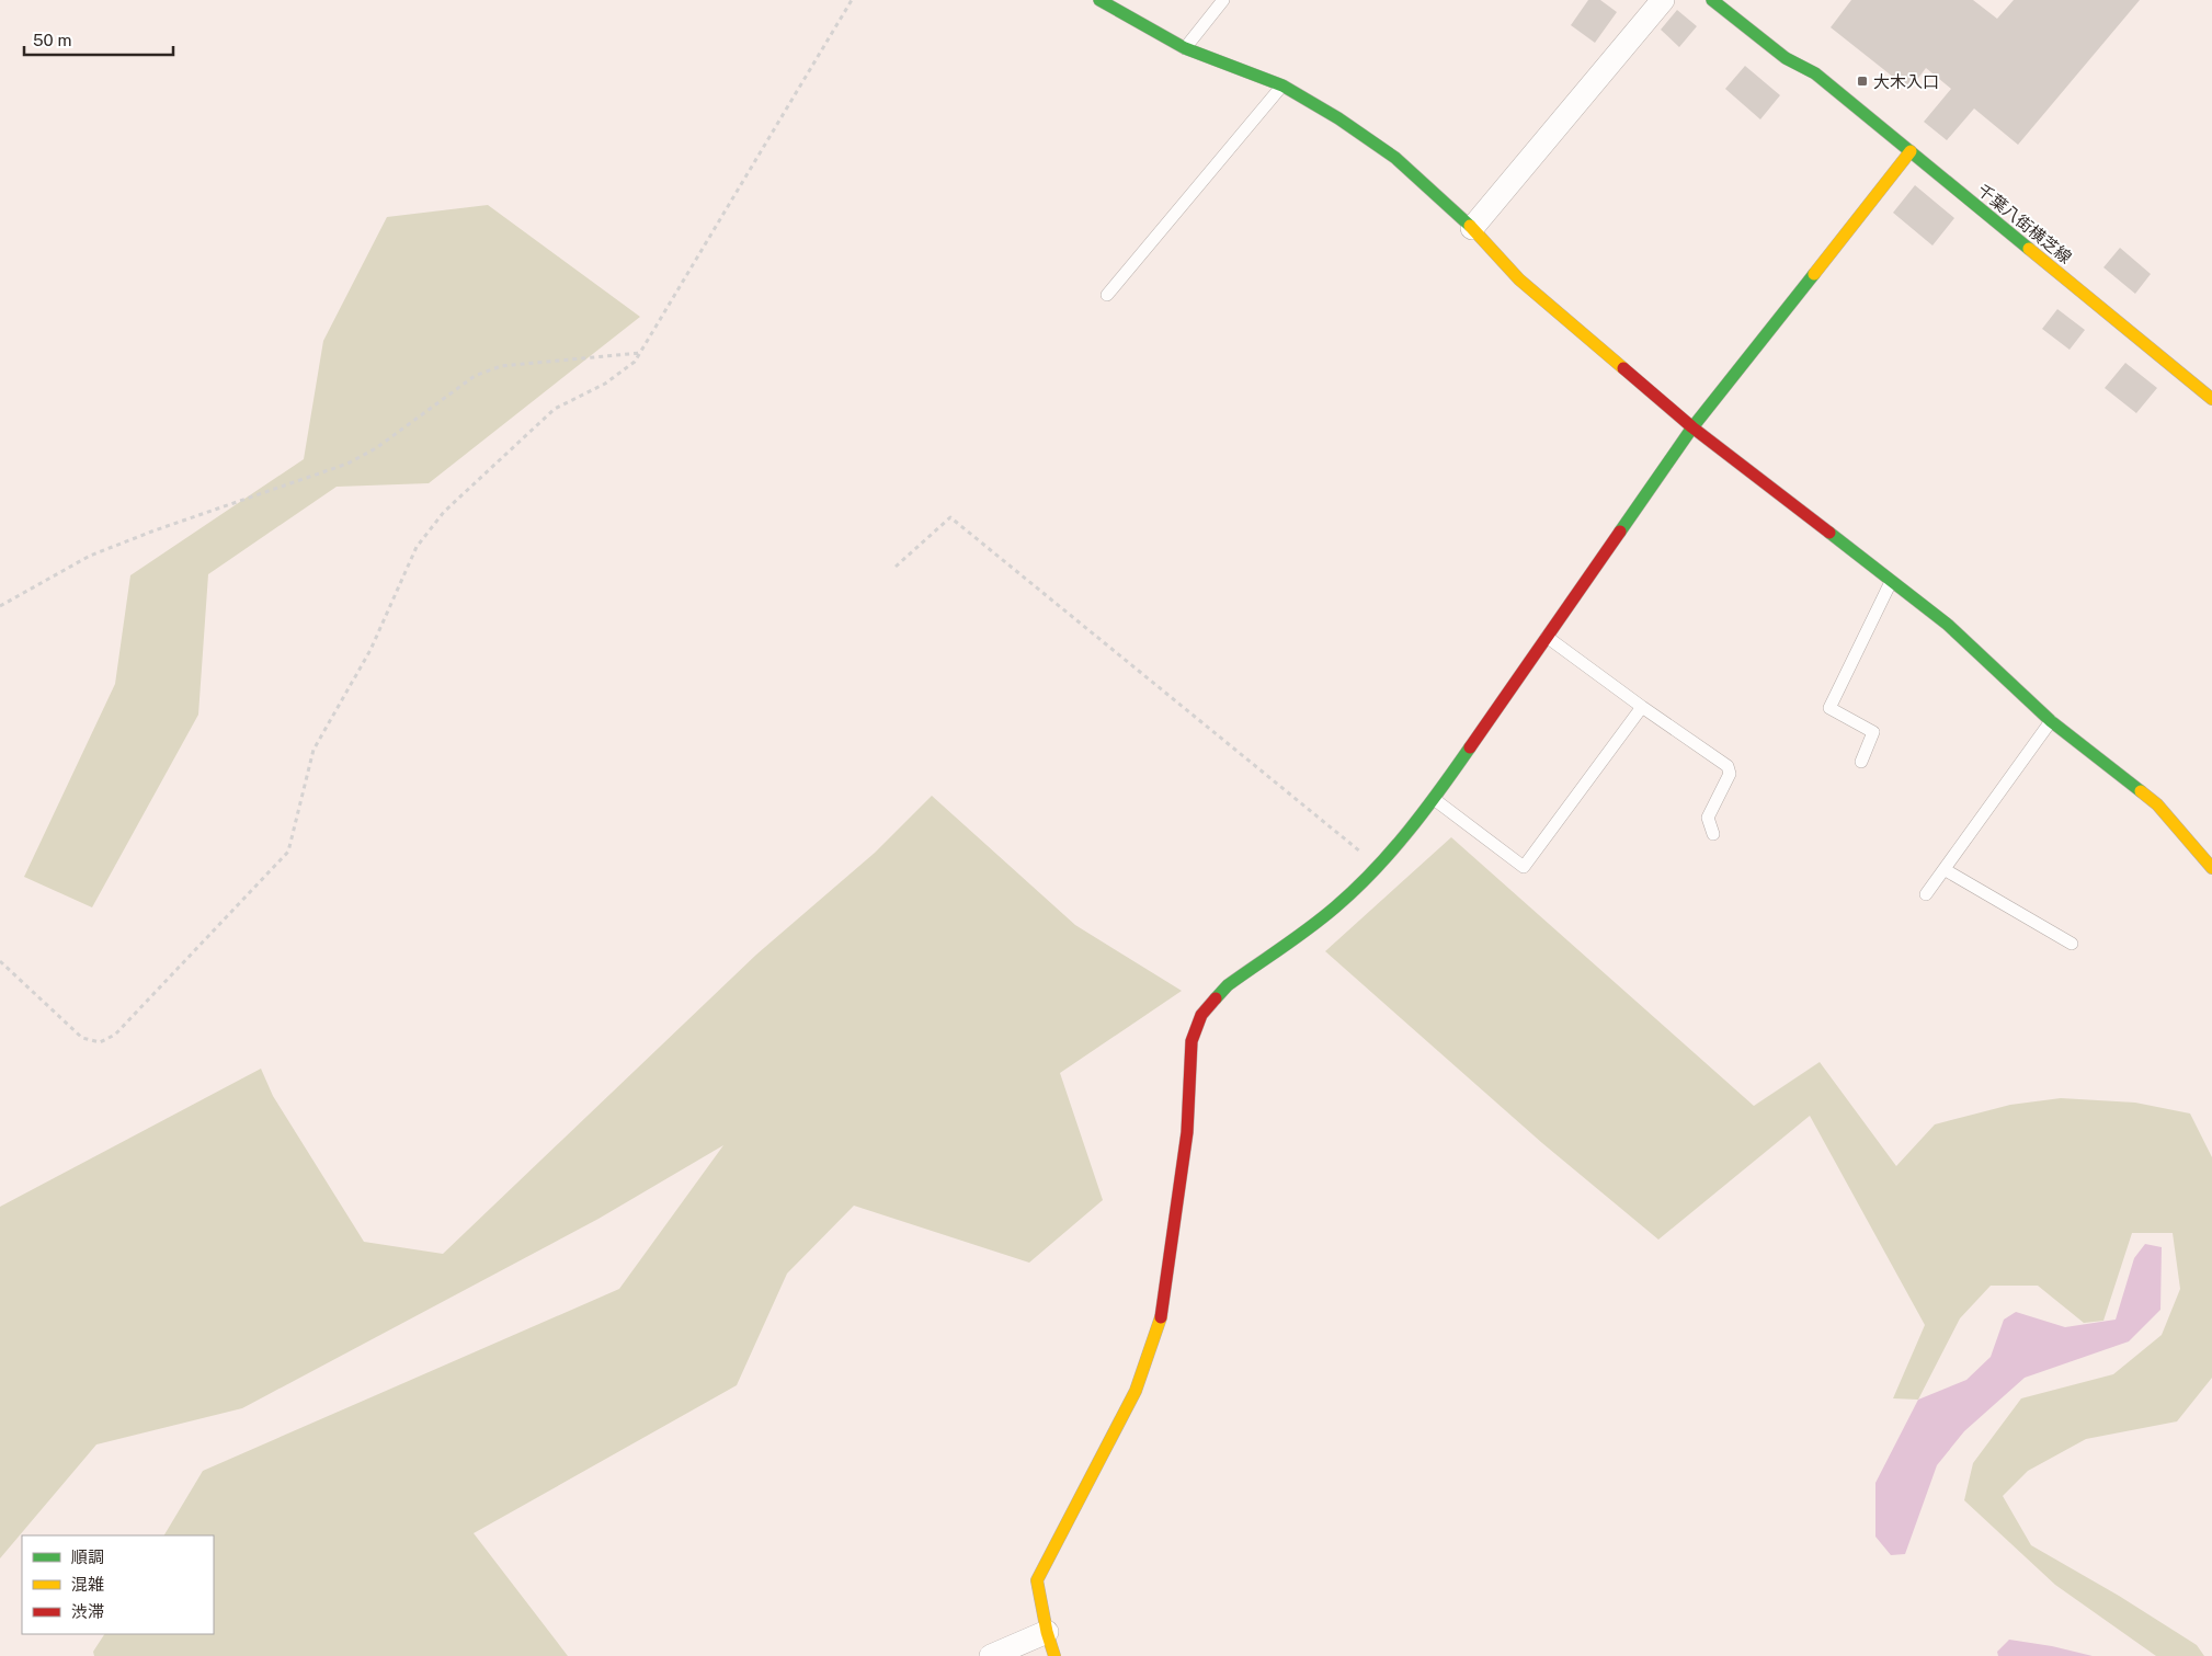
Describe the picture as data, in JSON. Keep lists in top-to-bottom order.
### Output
{
  "streets": {
    "street": ["千葉八街横芝線"]
  },
  "places": {
    "transit": ["大木入口"]
  },
  "legend": ["順調", "混雑", "渋滞"],
  "scale_bar": "50 m"
}
